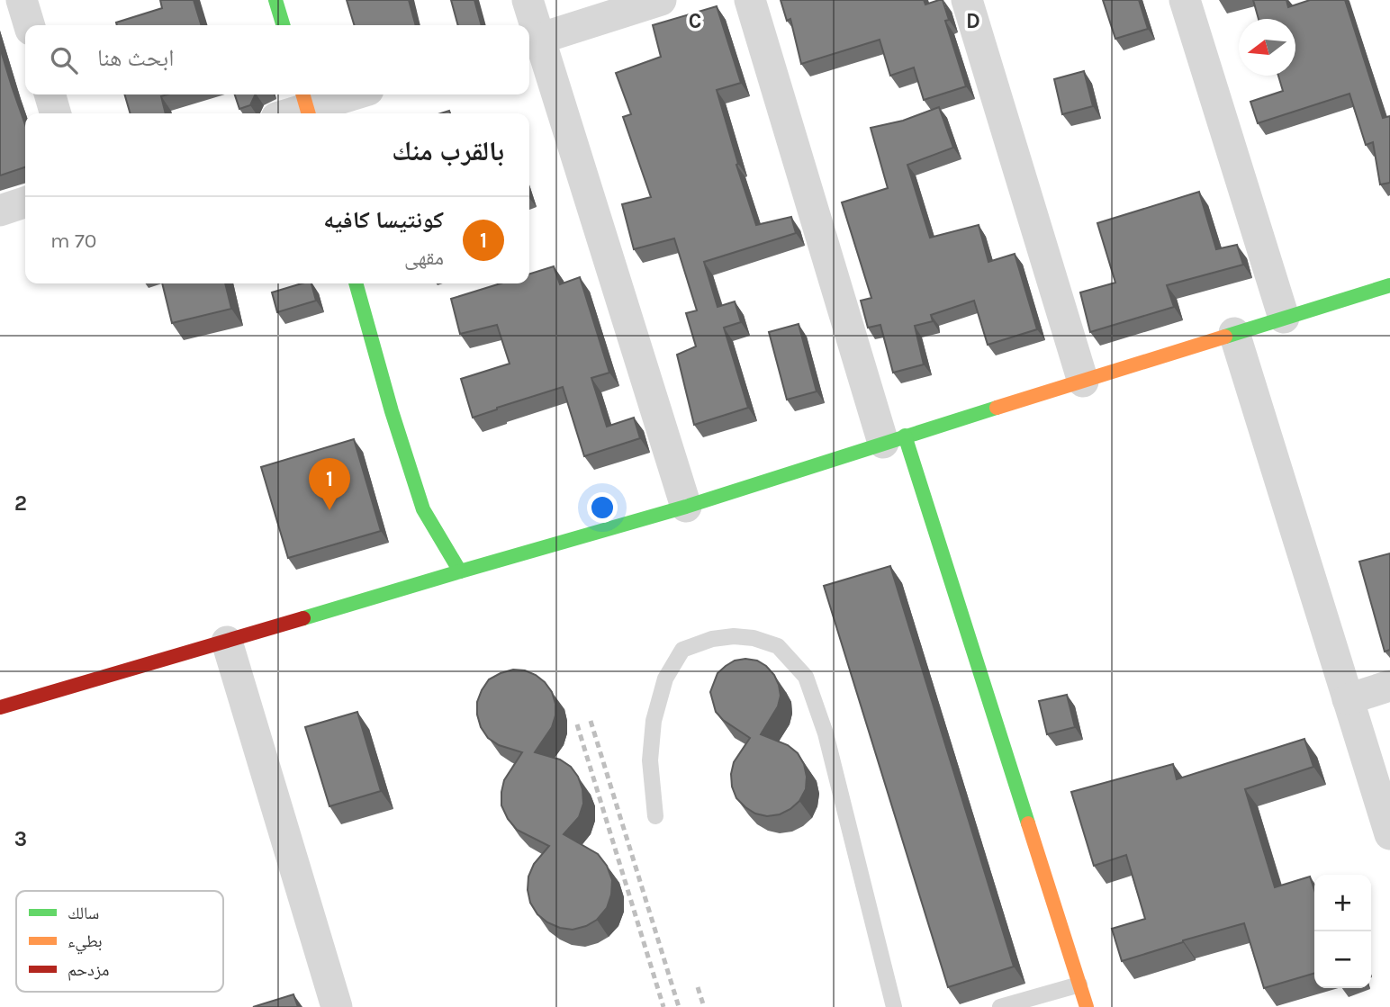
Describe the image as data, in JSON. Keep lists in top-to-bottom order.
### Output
{
  "legend": ["سالك", "بطيء", "مزدحم"],
  "north": "left",
  "page": {
    "search": "ابحث هنا",
    "heading": "بالقرب منك",
    "list": [
      {
        "mark": "1",
        "name": "كونتيسا كافيه",
        "note": "مقهى",
        "value": "70 m"
      }
    ],
    "pins": "1",
    "map_buttons": ["+", "−"]
  },
  "grid": {
    "columns": ["C", "D"],
    "rows": ["2", "3"]
  }
}
